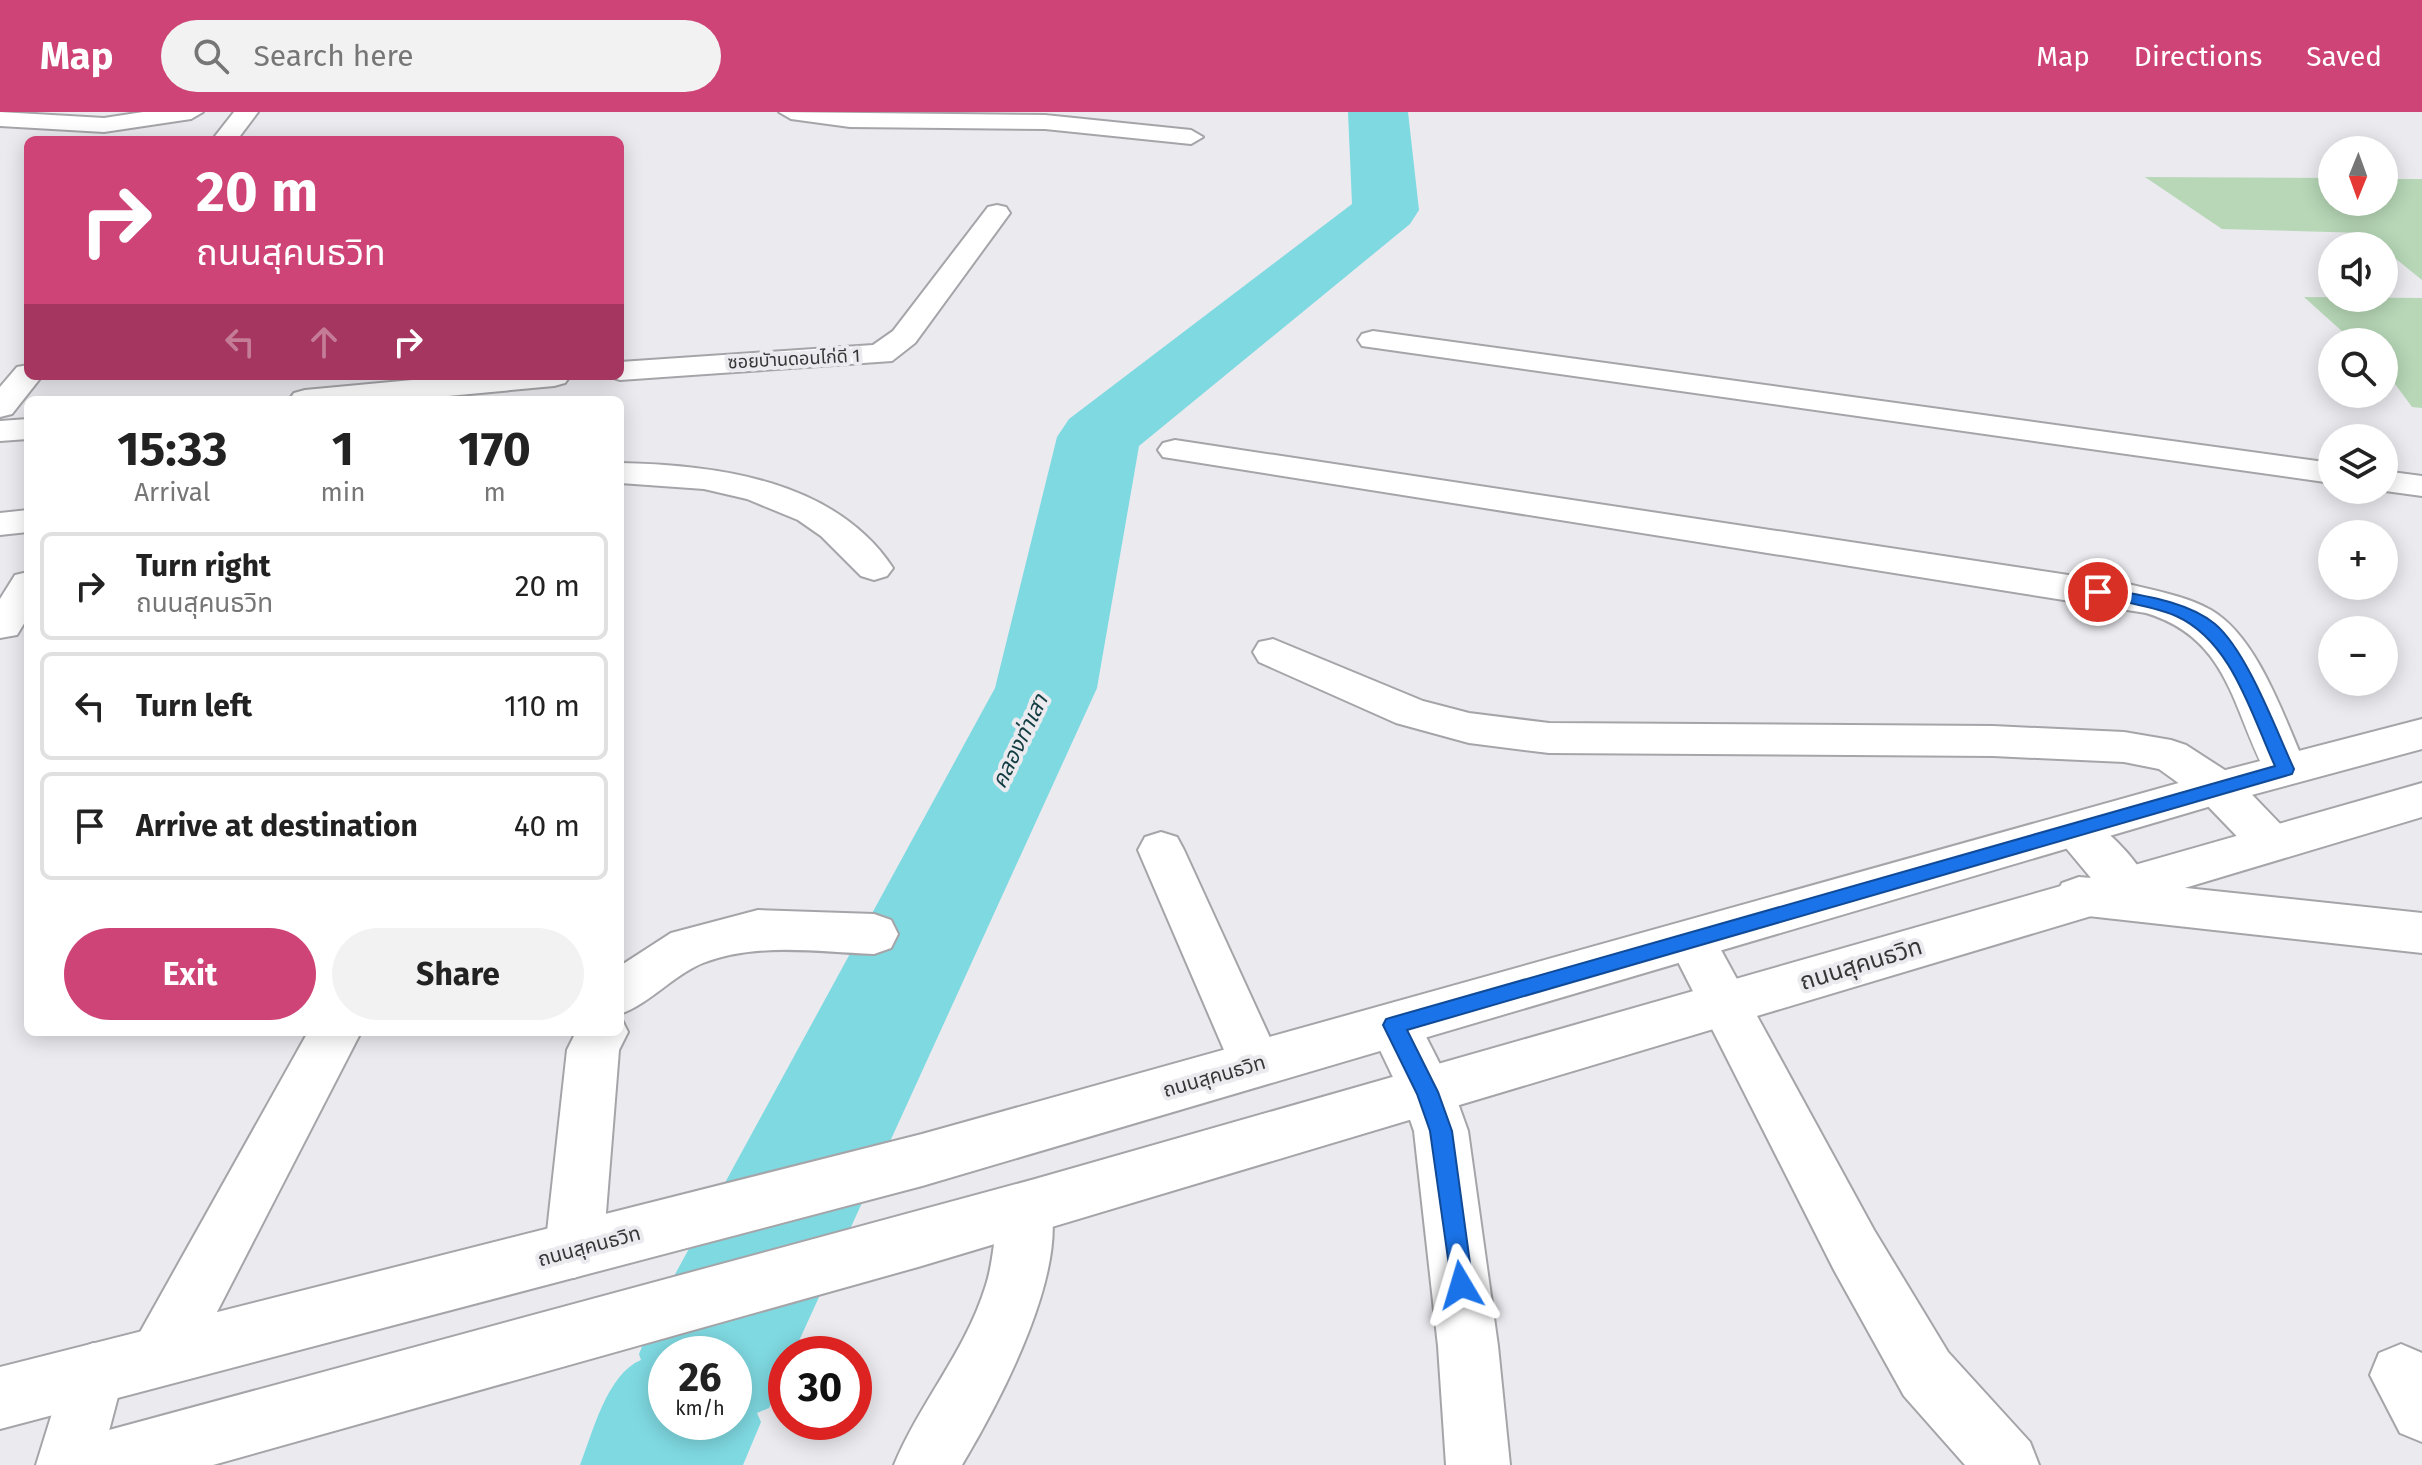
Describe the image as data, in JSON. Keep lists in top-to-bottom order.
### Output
{
  "streets": {
    "street": ["ซอยบัานดอนไก่ดี 1", "ถนนสุคนธวิท"]
  },
  "water": ["คลองท่าเสา"],
  "north": "bottom",
  "page": {
    "header": "Map",
    "search": "Search here",
    "nav": ["Map", "Directions", "Saved"],
    "map_buttons": ["+", "−"],
    "turn": ["20 m", "ถนนสุคนธวิท"],
    "eta": [
      "15:33",
      "Arrival",
      "1",
      "min",
      "170",
      "m"
    ],
    "list": [
      {
        "name": "Turn right",
        "note": "ถนนสุคนธวิท",
        "value": "20 m"
      },
      {
        "name": "Turn left",
        "value": "110 m"
      },
      {
        "name": "Arrive at destination",
        "value": "40 m"
      }
    ],
    "buttons": ["Exit", "Share"],
    "speed": "26 km/h",
    "limit": "30"
  }
}
